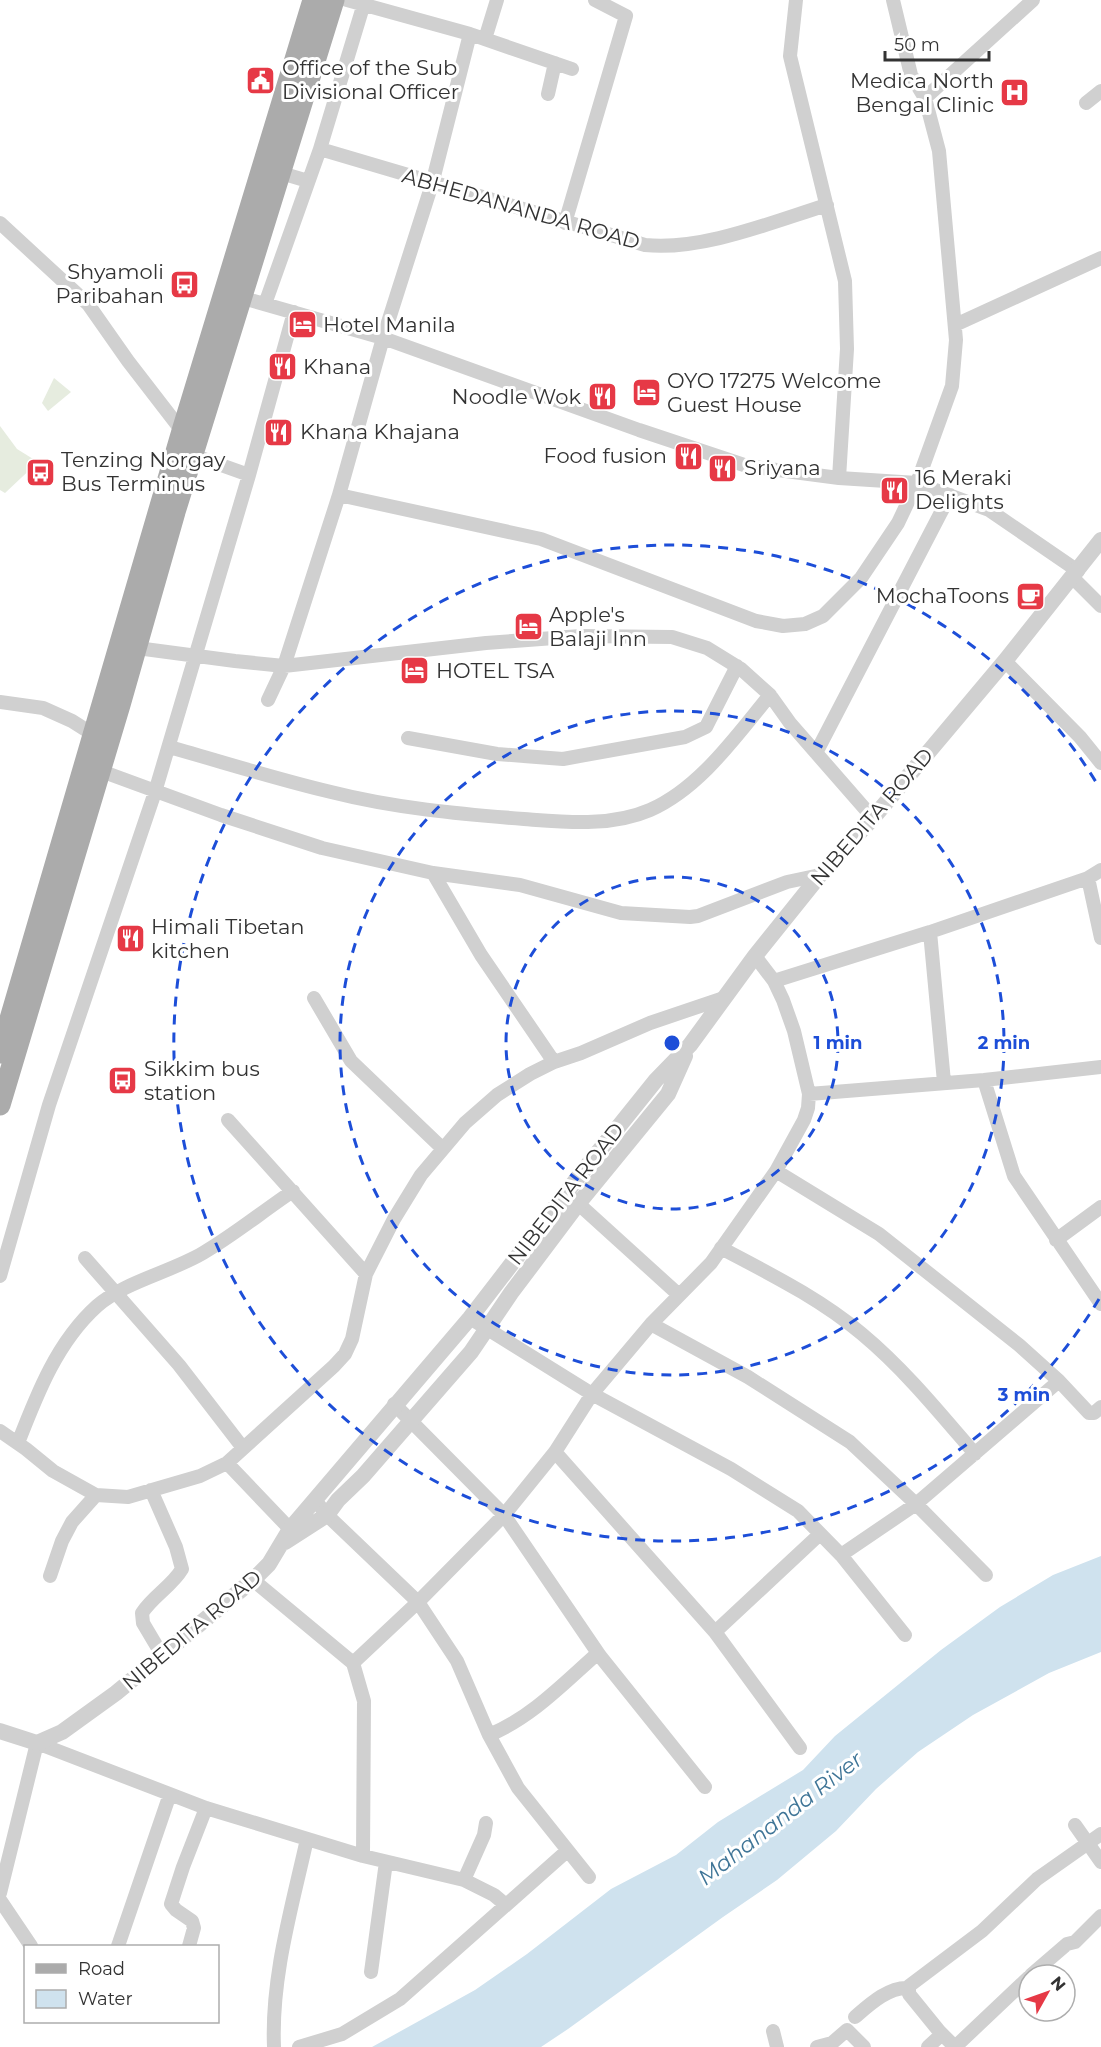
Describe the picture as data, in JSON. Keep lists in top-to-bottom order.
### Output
{
  "streets": {
    "street": ["ABHEDANANDA ROAD", "NIBEDITA ROAD"]
  },
  "water": ["Mahananda River"],
  "places": {
    "public building": ["Office of the Sub Divisional Officer"],
    "hospital": ["Medica North Bengal Clinic"],
    "bus stop": ["Shyamoli Paribahan", "Tenzing Norgay Bus Terminus", "Sikkim bus station"],
    "hotel": [
      "Hotel Manila",
      "OYO 17275 Welcome Guest House",
      "Apple's Balaji Inn",
      "HOTEL TSA"
    ],
    "restaurant": [
      "Khana",
      "Noodle Wok",
      "Khana Khajana",
      "Food fusion",
      "Sriyana",
      "16 Meraki Delights",
      "Himali Tibetan kitchen"
    ],
    "cafe": ["MochaToons"]
  },
  "legend": ["Road", "Water"],
  "scale_bar": "50 m",
  "north": "top right",
  "rings": ["1 min", "2 min", "3 min"]
}
